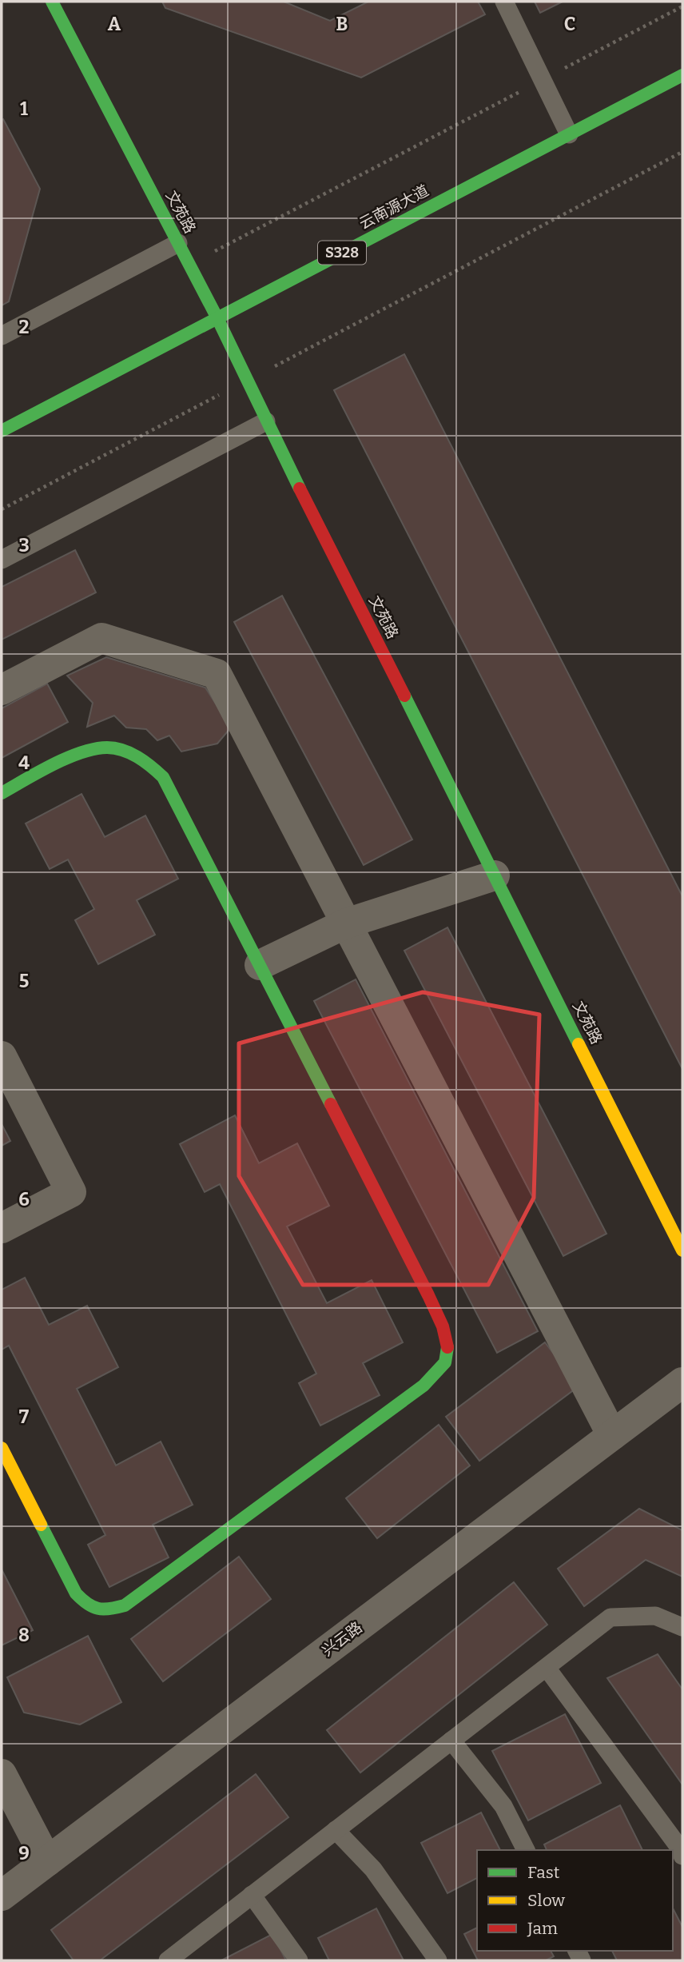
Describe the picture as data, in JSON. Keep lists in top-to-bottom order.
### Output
{
  "streets": {
    "main road": ["云南源大道", "文苑路", "S328"],
    "street": ["兴云路"]
  },
  "crossings": [
    ["云南源大道", "文苑路"]
  ],
  "legend": ["Fast", "Slow", "Jam"],
  "grid": {
    "columns": ["A", "B", "C"],
    "rows": [
      "1",
      "2",
      "3",
      "4",
      "5",
      "6",
      "7",
      "8",
      "9"
    ]
  }
}
